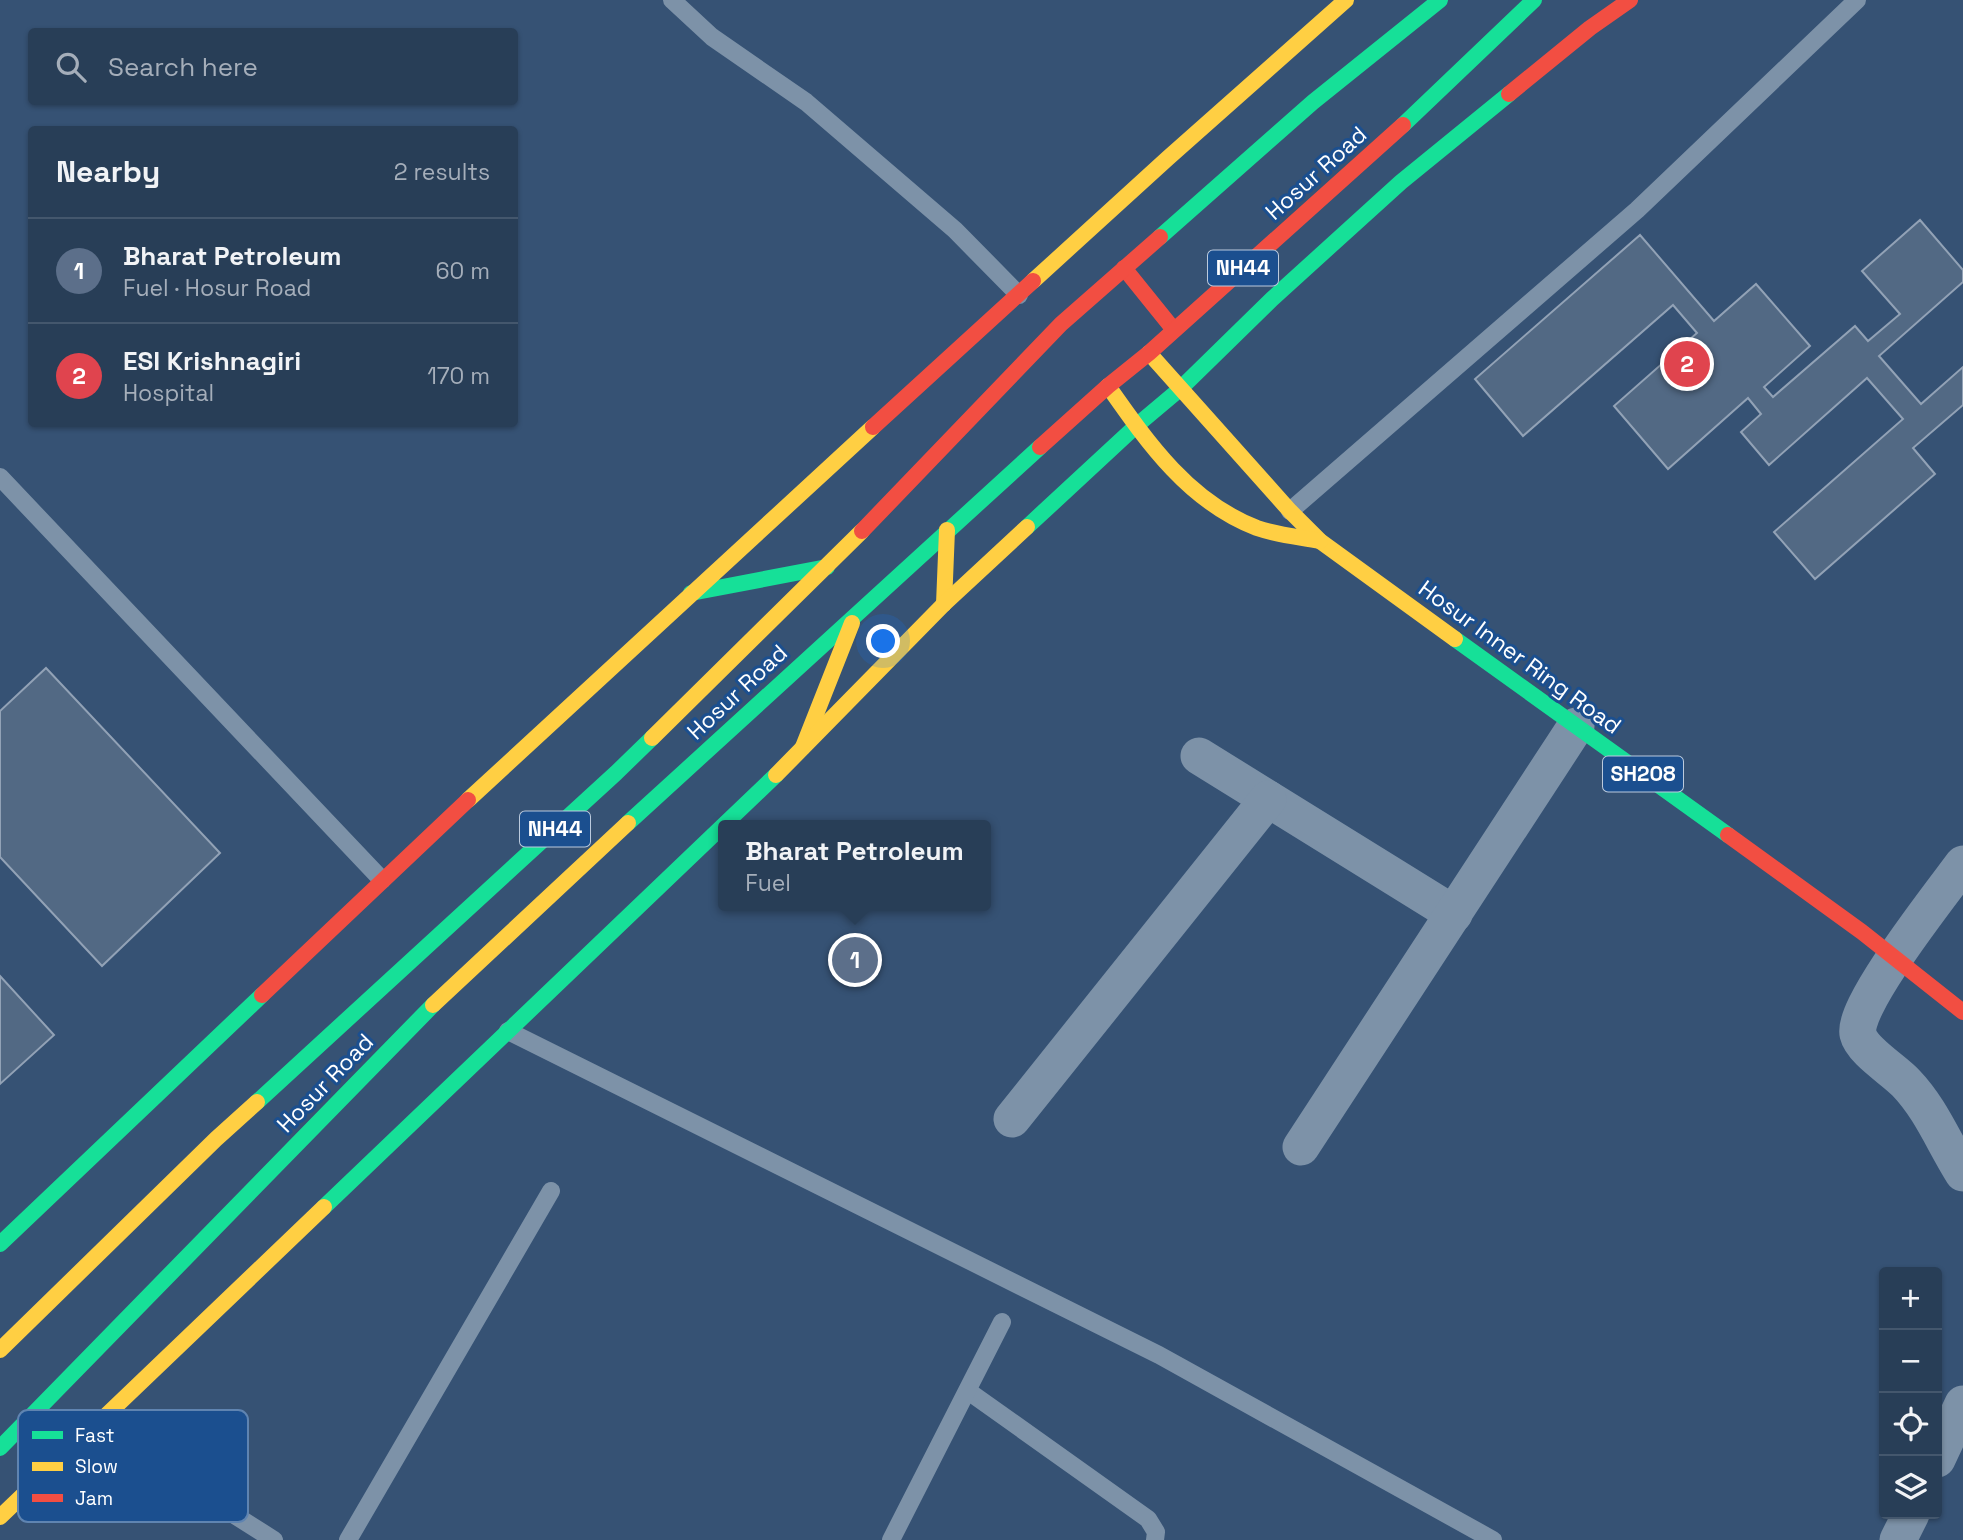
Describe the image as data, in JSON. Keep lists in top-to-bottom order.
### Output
{
  "streets": {
    "main road": [
      "Hosur Road",
      "NH44",
      "Hosur Inner Ring Road",
      "SH208"
    ]
  },
  "crossings": [
    ["Hosur Road", "Hosur Inner Ring Road"]
  ],
  "legend": ["Fast", "Slow", "Jam"],
  "page": {
    "search": "Search here",
    "heading": ["Nearby", "2 results"],
    "list": [
      {
        "mark": "1",
        "name": "Bharat Petroleum",
        "note": "Fuel · Hosur Road",
        "value": "60 m"
      },
      {
        "mark": "2",
        "name": "ESI Krishnagiri",
        "note": "Hospital",
        "value": "170 m"
      }
    ],
    "pins": ["2", "1"],
    "popup": ["Bharat Petroleum", "Fuel"],
    "map_buttons": ["+", "−"]
  }
}
